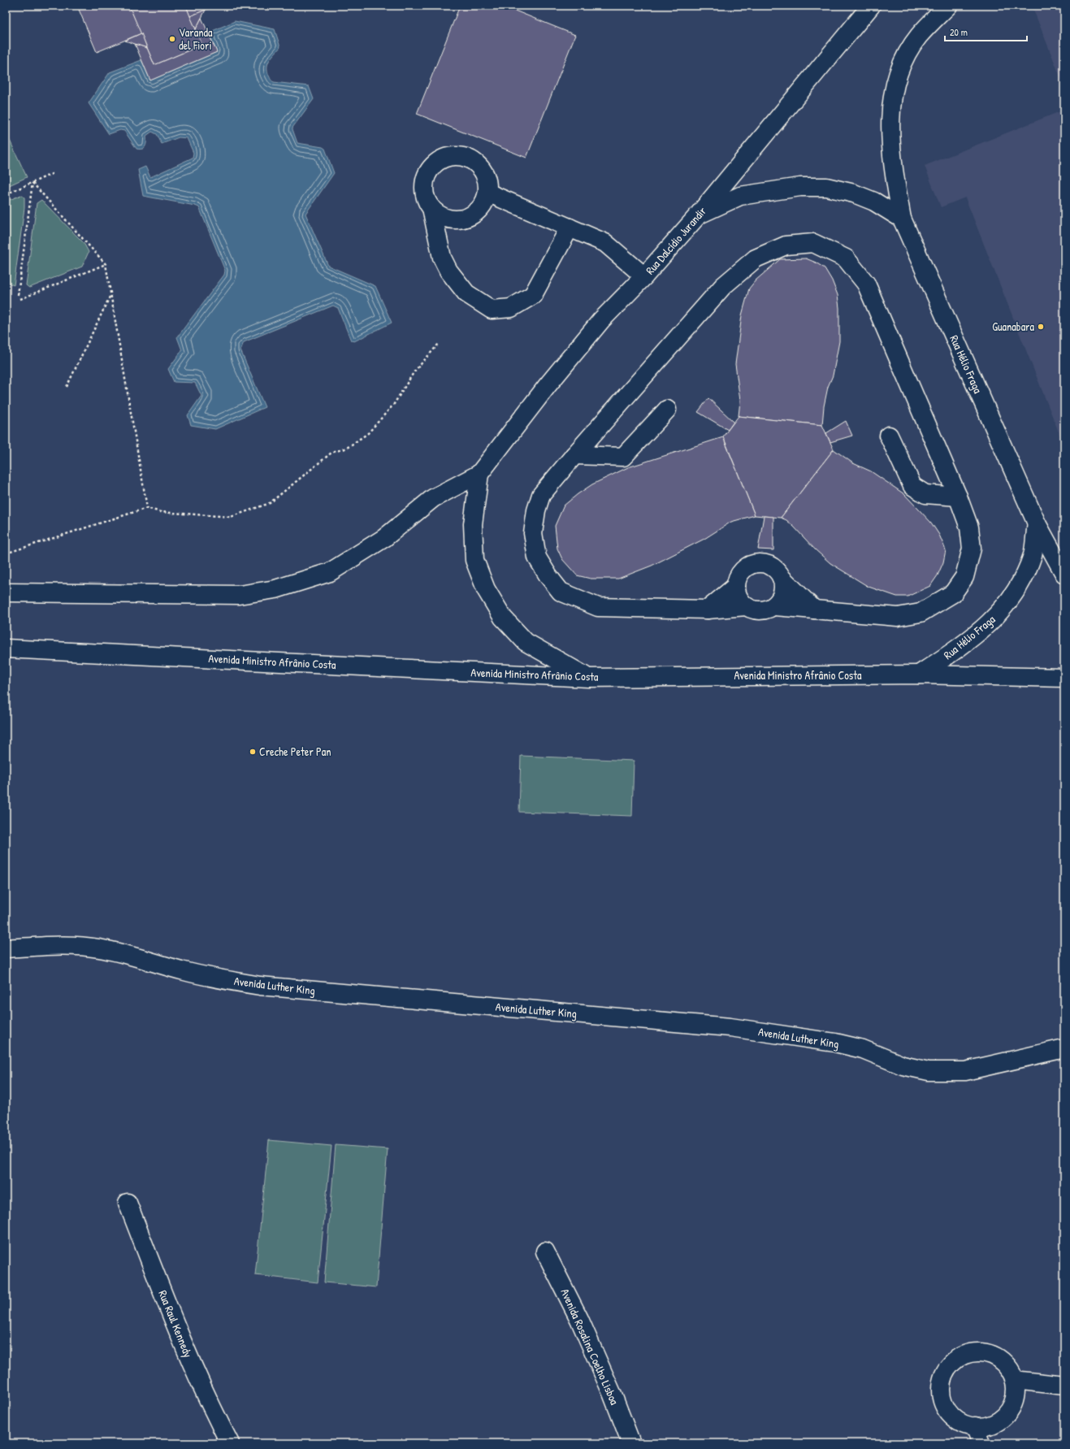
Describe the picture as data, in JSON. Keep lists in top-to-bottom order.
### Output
{
  "streets": {
    "street": [
      "Rua Dalcídio Jurandir",
      "Rua Hélio Fraga",
      "Avenida Ministro Afrânio Costa",
      "Avenida Luther King",
      "Rua Raul Kennedy",
      "Avenida Rosalina Coelho Lisboa"
    ]
  },
  "crossings": [
    ["Rua Hélio Fraga", "Avenida Ministro Afrânio Costa"]
  ],
  "places": ["Varanda del Fiori", "Guanabara", "Creche Peter Pan"],
  "scale_bar": "20 m"
}
